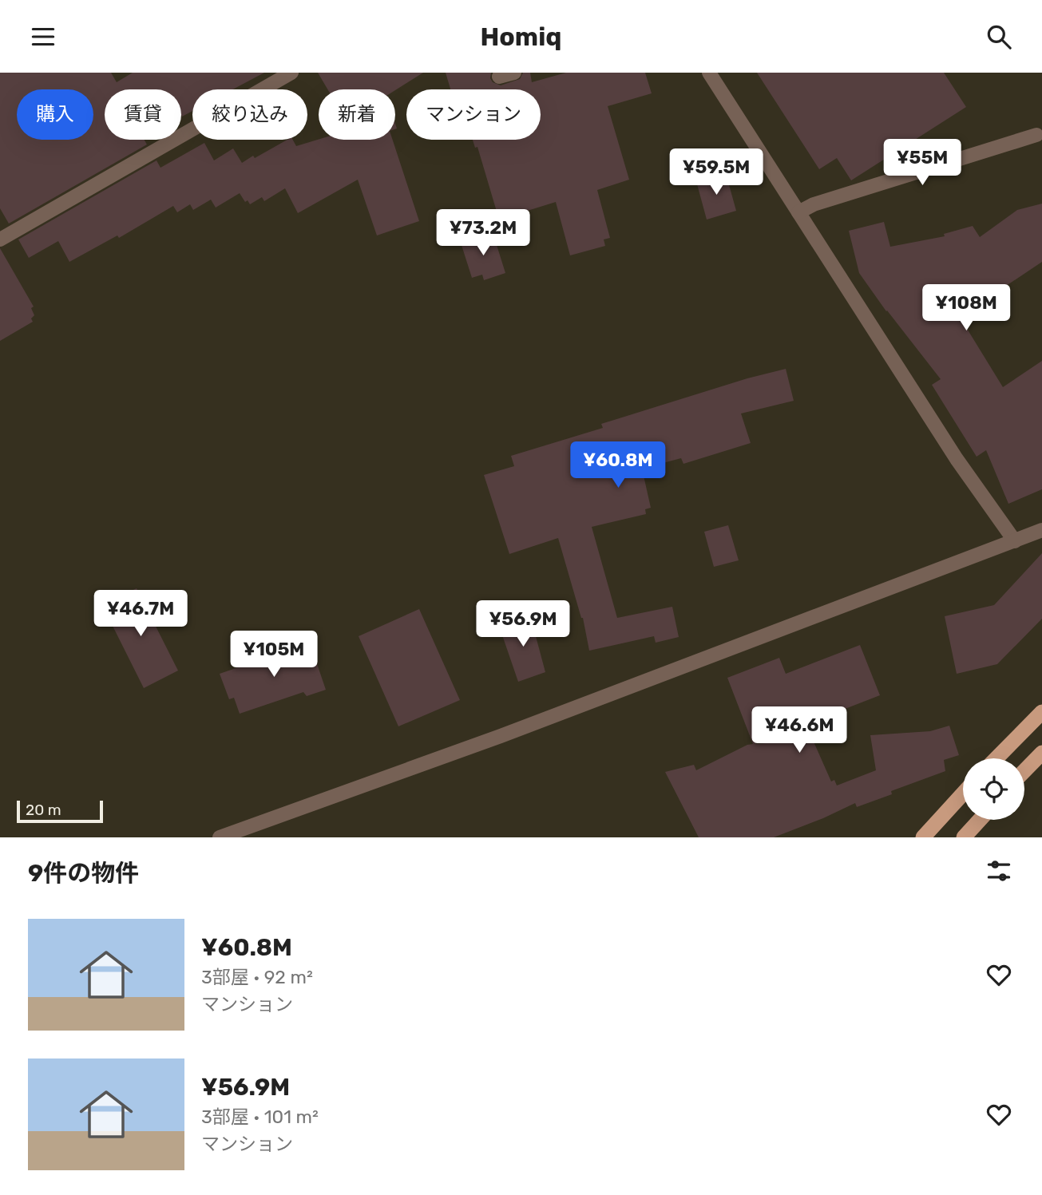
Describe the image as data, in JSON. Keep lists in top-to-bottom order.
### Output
{
  "scale_bar": "20 m",
  "page": {
    "header": "Homiq",
    "chip": [
      "購入",
      "賃貸",
      "絞り込み",
      "新着",
      "マンション"
    ],
    "price": [
      "¥55M",
      "¥59.5M",
      "¥73.2M",
      "¥108M",
      "¥60.8M",
      "¥46.7M",
      "¥56.9M",
      "¥105M",
      "¥46.6M"
    ],
    "scale": "20 m",
    "heading": "9件の物件",
    "list": [
      {
        "name": "¥60.8M",
        "note": "3部屋 · 92 m² · マンション"
      },
      {
        "name": "¥56.9M",
        "note": "3部屋 · 101 m² · マンション"
      }
    ]
  }
}
